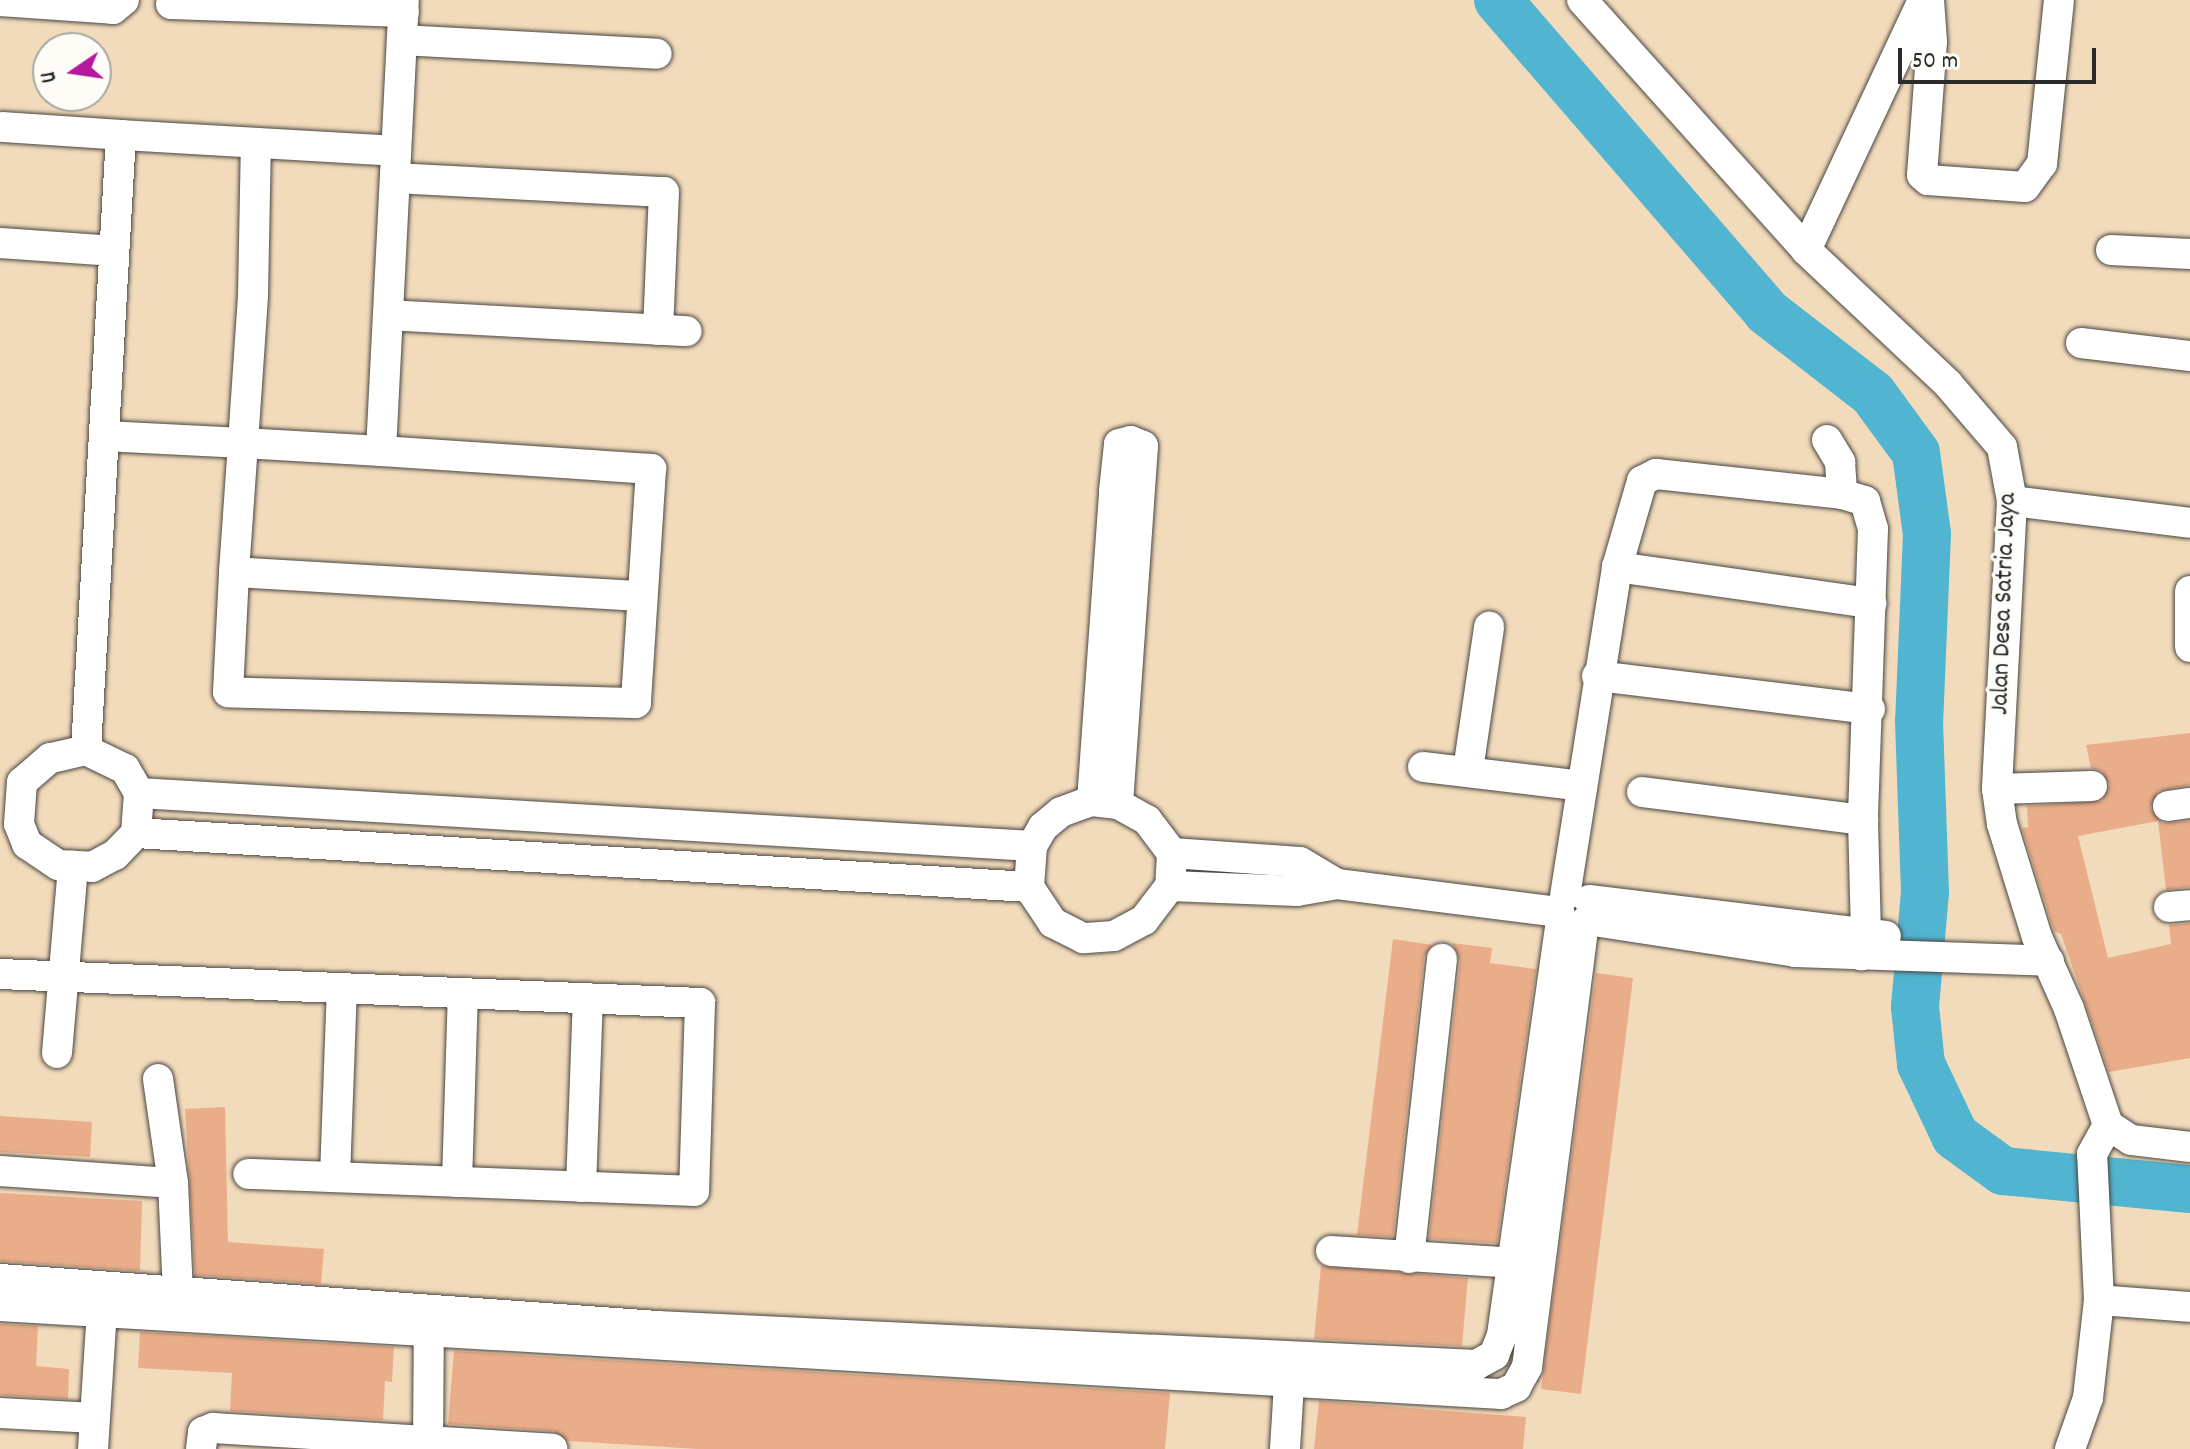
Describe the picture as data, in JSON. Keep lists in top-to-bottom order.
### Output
{
  "streets": {
    "street": ["Jalan Desa Satria Jaya"]
  },
  "scale_bar": "50 m",
  "north": "left"
}
